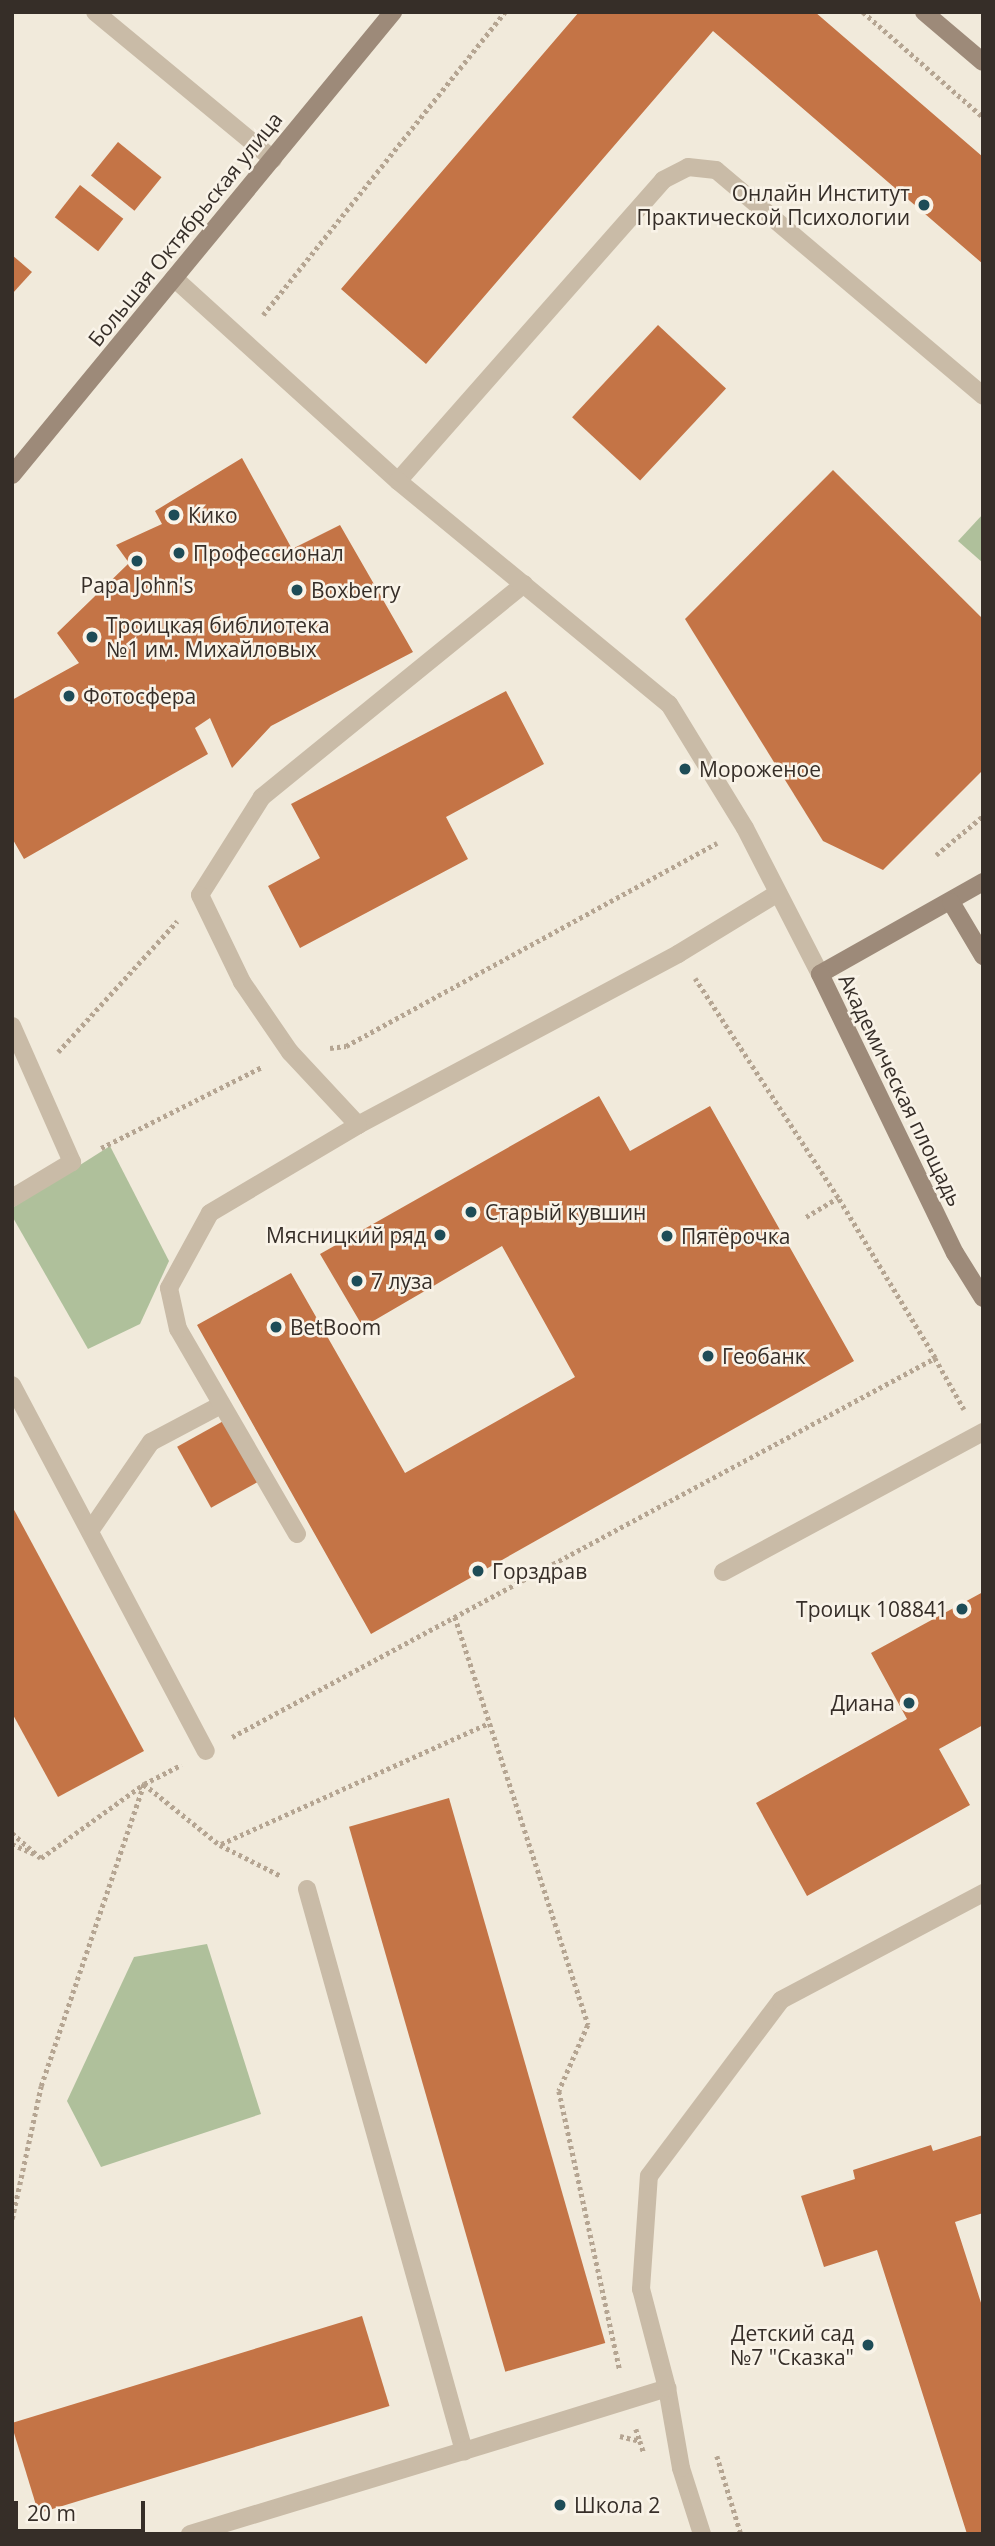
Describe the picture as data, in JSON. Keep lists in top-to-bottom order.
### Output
{
  "streets": {
    "main road": ["Большая Октябрьская улица", "Академическая площадь"]
  },
  "places": [
    "Онлайн Институт Практической Психологии",
    "Кико",
    "Профессионал",
    "Papa John's",
    "Boxberry",
    "Троицкая библиотека №1 им. Михайловых",
    "Фотосфера",
    "Мороженое",
    "Старый кувшин",
    "Мясницкий ряд",
    "Пятёрочка",
    "7 луза",
    "BetBoom",
    "Геобанк",
    "Горздрав",
    "Троицк 108841",
    "Диана",
    "Детский сад №7 \"Сказка\"",
    "Школа 2"
  ],
  "scale_bar": "20 m"
}
